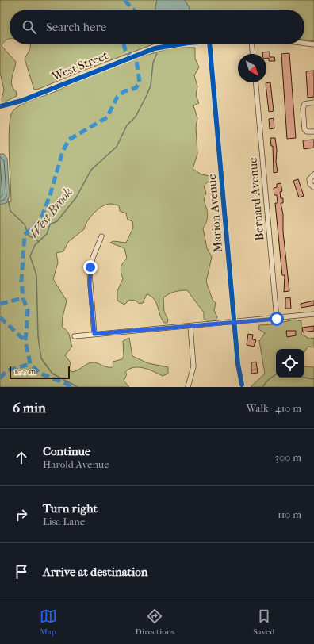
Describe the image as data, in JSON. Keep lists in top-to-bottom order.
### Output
{
  "streets": {
    "street": ["West Street", "Bernard Avenue", "Marion Avenue"]
  },
  "water": ["West Brook"],
  "scale_bar": "100 m",
  "north": "bottom right",
  "page": {
    "search": "Search here",
    "scale": "100 m",
    "heading": ["6 min", "Walk · 410 m"],
    "list": [
      ["Continue", "Harold Avenue", "300 m"],
      ["Turn right", "Lisa Lane", "110 m"],
      "Arrive at destination"
    ],
    "nav": ["Map", "Directions", "Saved"]
  }
}
